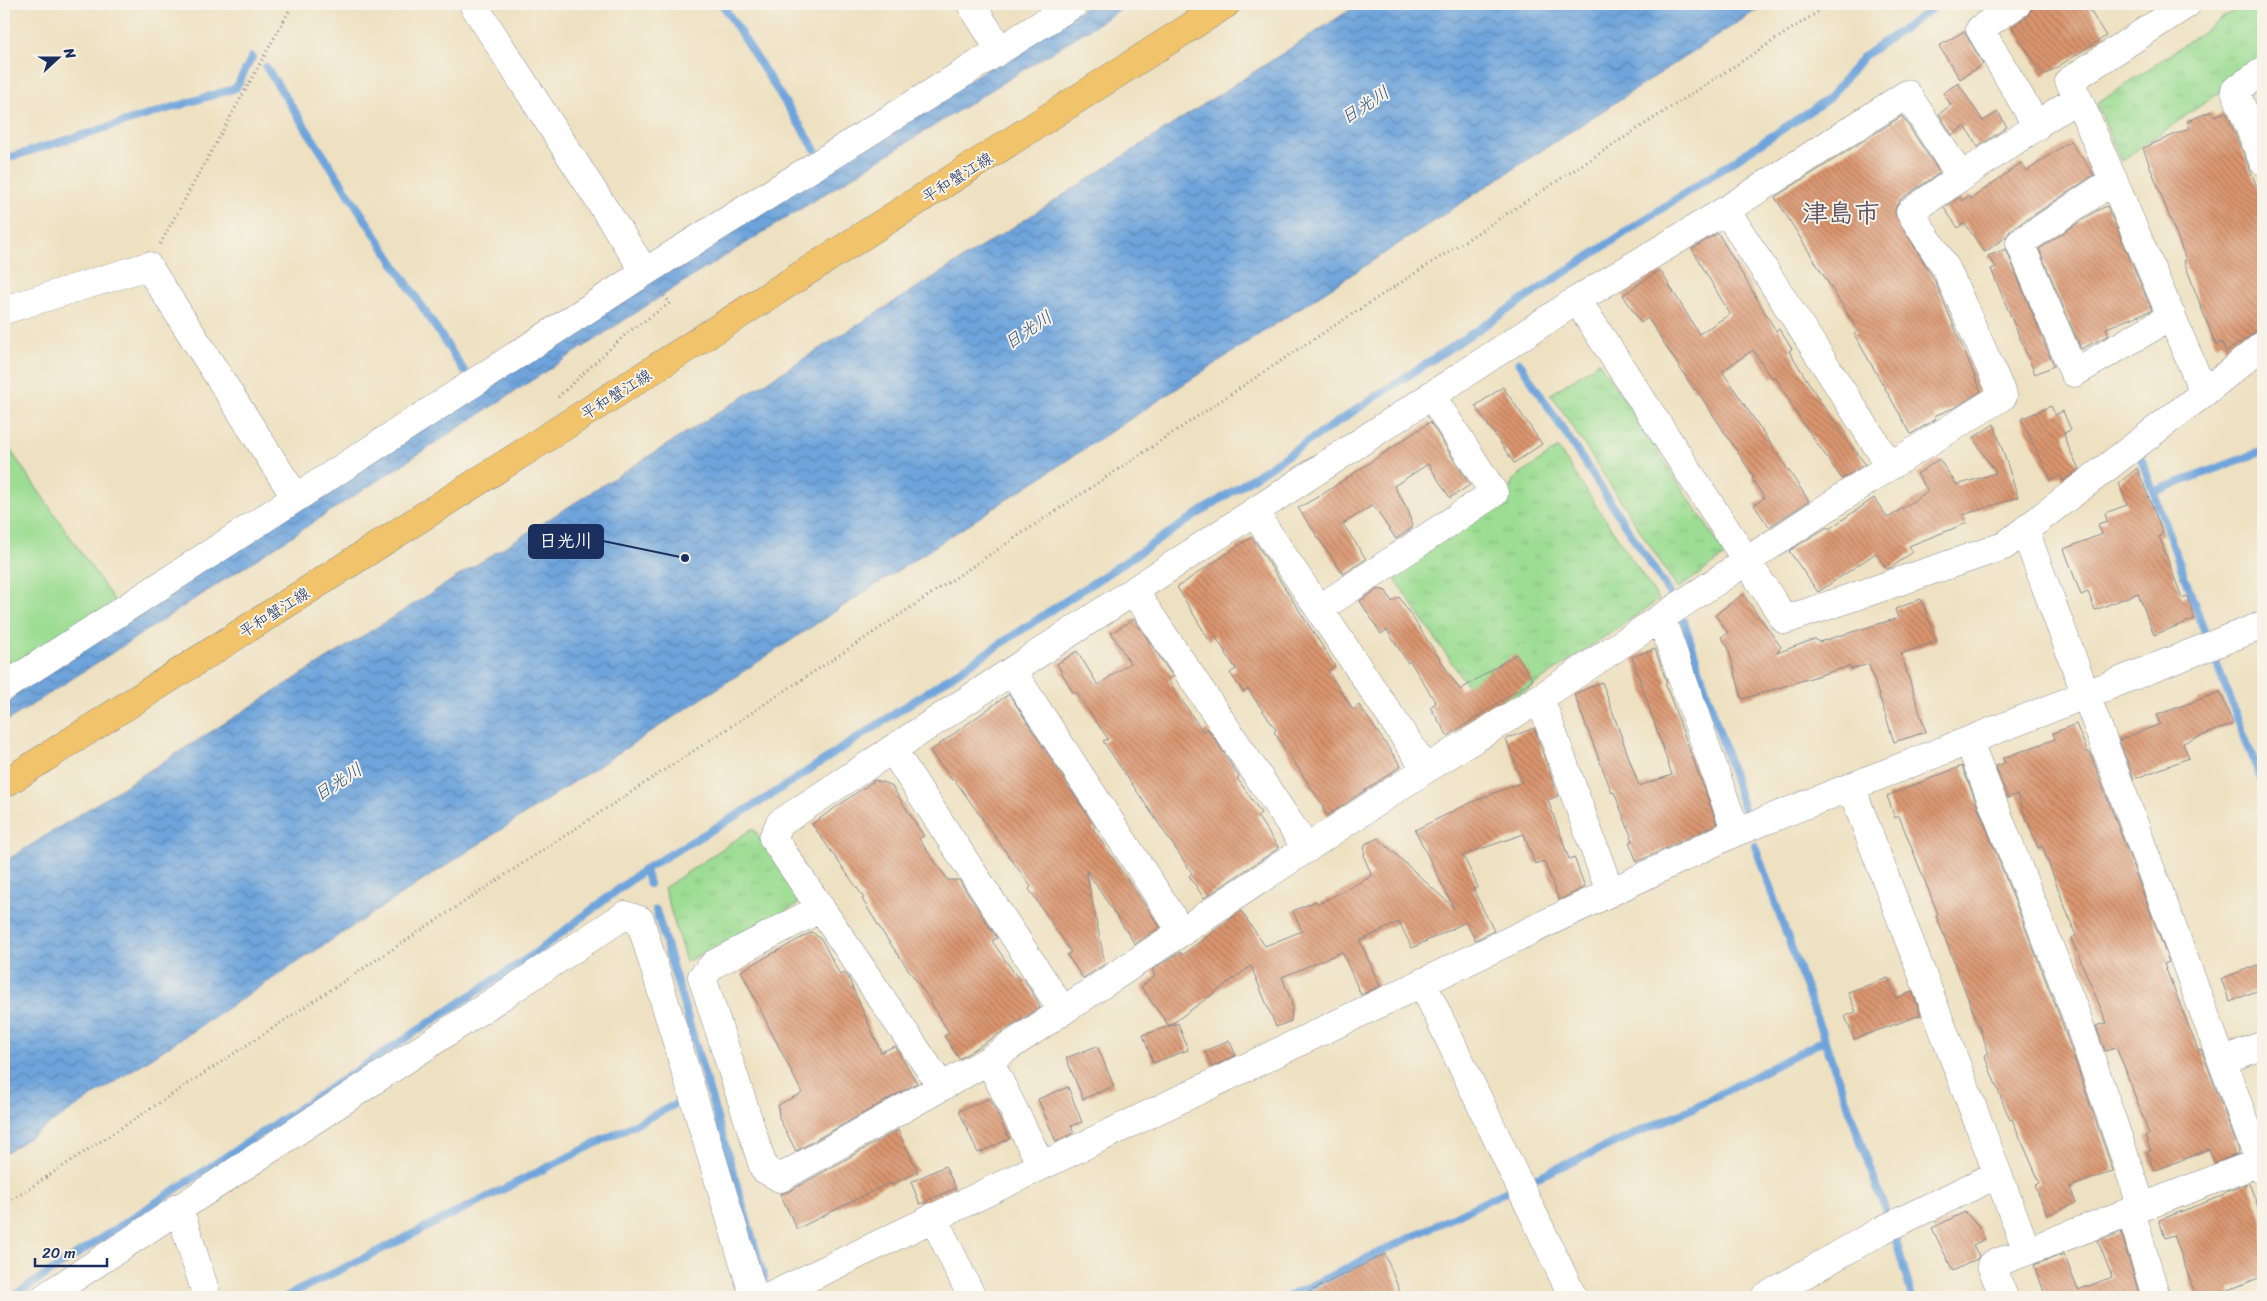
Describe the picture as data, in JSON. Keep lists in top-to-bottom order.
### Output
{
  "streets": {
    "main road": ["平和蟹江線"]
  },
  "districts": ["津島市"],
  "water": ["日光川"],
  "places": ["日光川"],
  "scale_bar": "20 m",
  "north": "right"
}
